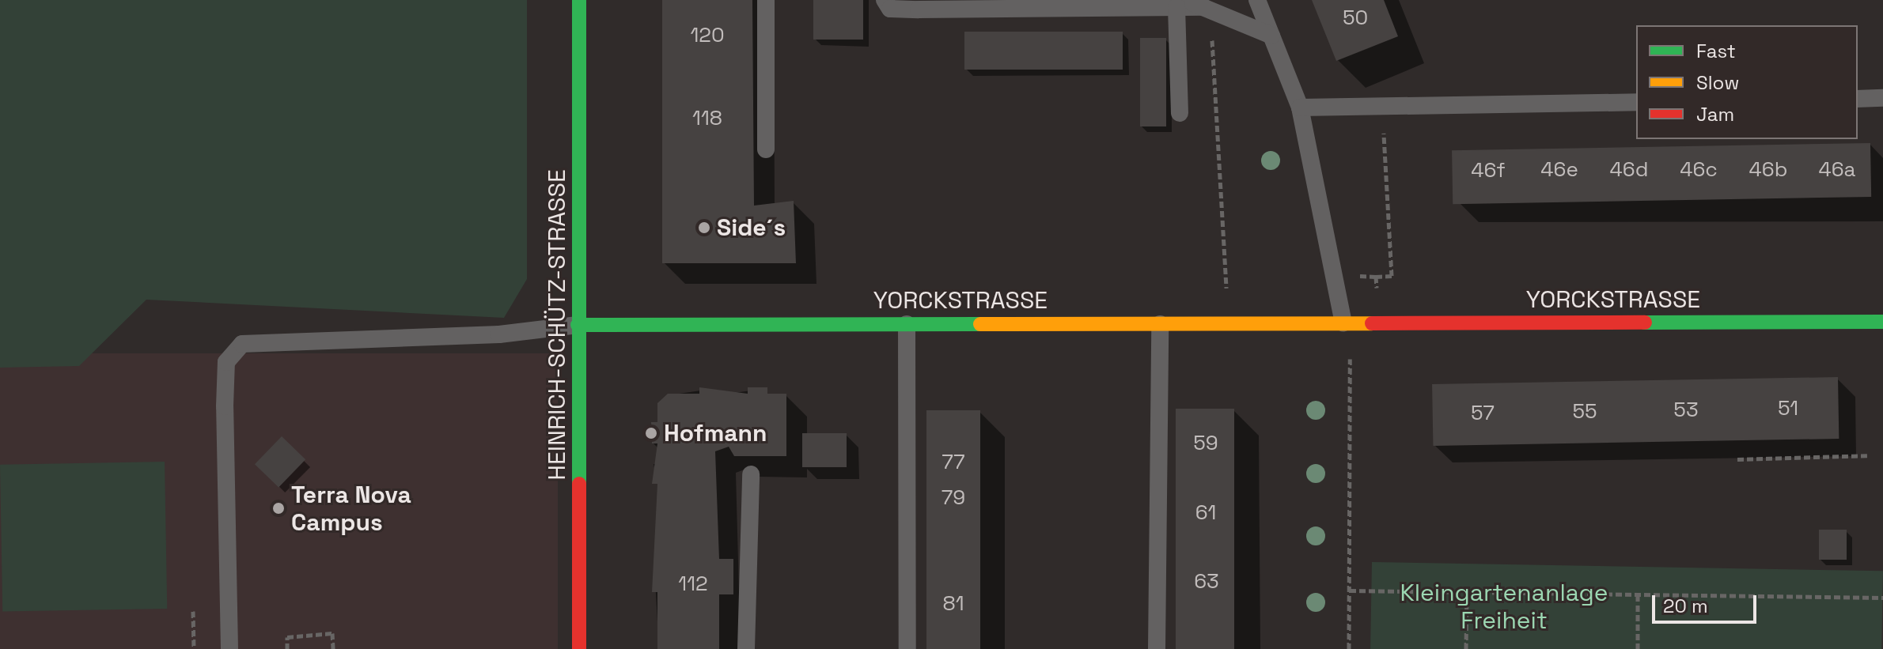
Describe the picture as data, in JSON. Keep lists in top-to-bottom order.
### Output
{
  "streets": {
    "main road": ["YORCKSTRASSE", "HEINRICH-SCHÜTZ-STRASSE"]
  },
  "crossings": [
    ["YORCKSTRASSE", "HEINRICH-SCHÜTZ-STRASSE"]
  ],
  "parks": ["Kleingartenanlage Freiheit"],
  "places": ["Side´s", "Hofmann", "Terra Nova Campus"],
  "house_numbers": [
    "50",
    "120",
    "118",
    "46e",
    "46d",
    "46c",
    "46b",
    "46a",
    "46f",
    "51",
    "53",
    "55",
    "57",
    "59",
    "77",
    "79",
    "61",
    "63",
    "112",
    "81"
  ],
  "legend": ["Fast", "Slow", "Jam"],
  "scale_bar": "20 m"
}
